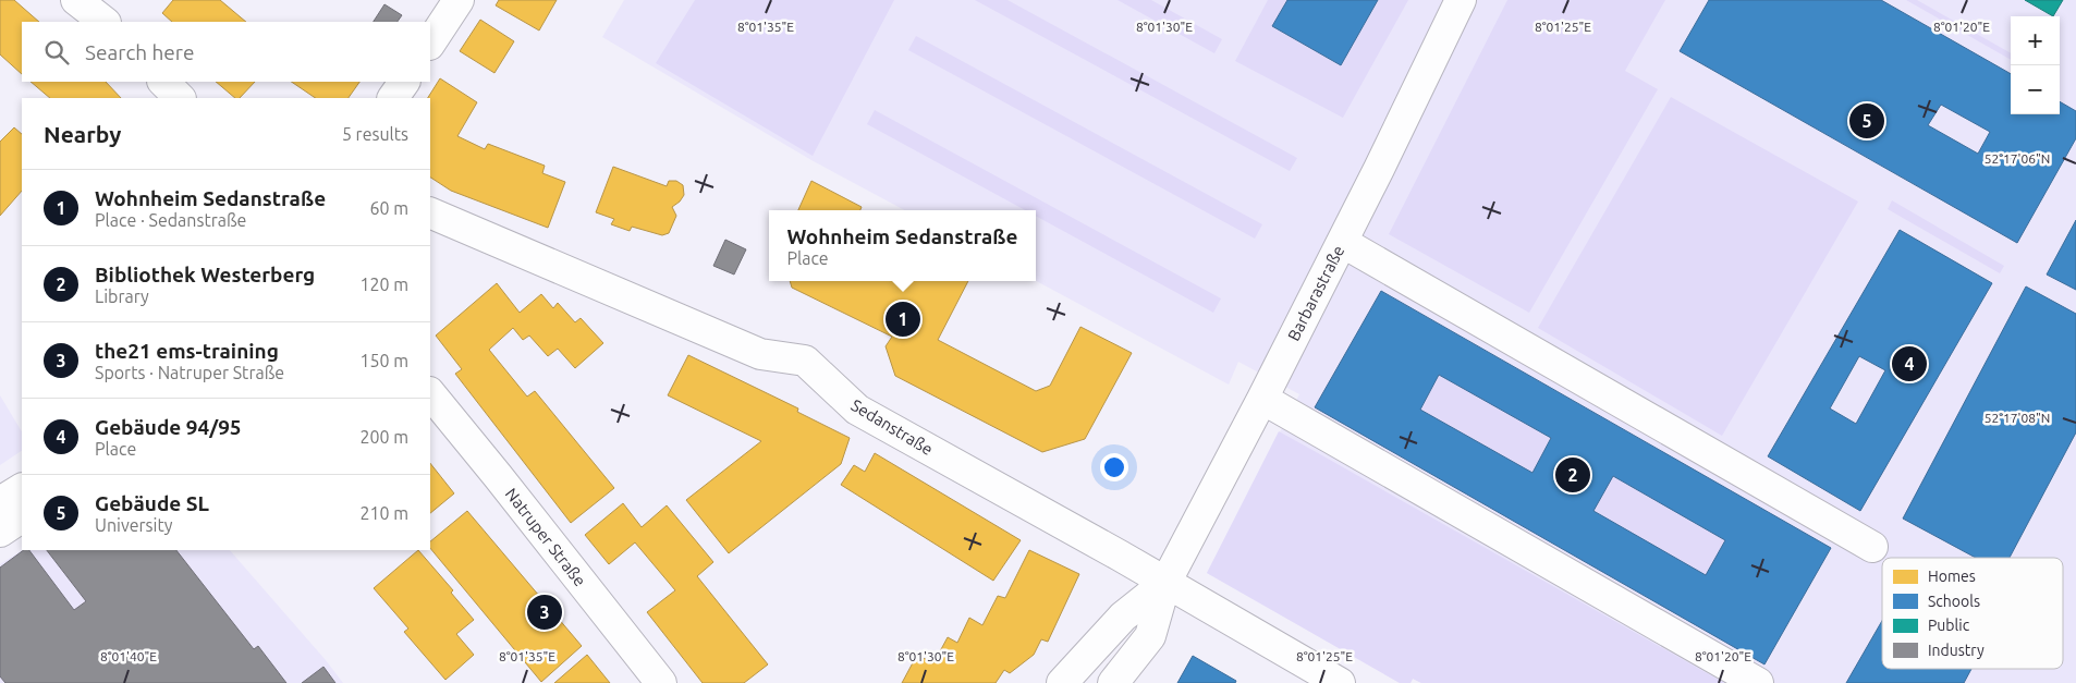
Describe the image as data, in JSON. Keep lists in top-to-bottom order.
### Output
{
  "streets": {
    "street": ["Barbarastraße", "Sedanstraße", "Natruper Straße"]
  },
  "crossings": [
    ["Barbarastraße", "Sedanstraße"]
  ],
  "legend": [
    "Homes",
    "Schools",
    "Public",
    "Industry"
  ],
  "page": {
    "map_buttons": ["+", "−"],
    "search": "Search here",
    "heading": ["Nearby", "5 results"],
    "pins": [
      "5",
      "1",
      "4",
      "2",
      "3"
    ],
    "list": [
      {
        "mark": "1",
        "name": "Wohnheim Sedanstraße",
        "note": "Place · Sedanstraße",
        "value": "60 m"
      },
      {
        "mark": "2",
        "name": "Bibliothek Westerberg",
        "note": "Library",
        "value": "120 m"
      },
      {
        "mark": "3",
        "name": "the21 ems-training",
        "note": "Sports · Natruper Straße",
        "value": "150 m"
      },
      {
        "mark": "4",
        "name": "Gebäude 94/95",
        "note": "Place",
        "value": "200 m"
      },
      {
        "mark": "5",
        "name": "Gebäude SL",
        "note": "University",
        "value": "210 m"
      }
    ],
    "popup": ["Wohnheim Sedanstraße", "Place"]
  },
  "coordinates": [
    "8°01'35\"E",
    "8°01'30\"E",
    "8°01'25\"E",
    "8°01'20\"E",
    "52°17'06\"N",
    "52°17'08\"N",
    "8°01'40\"E"
  ]
}
